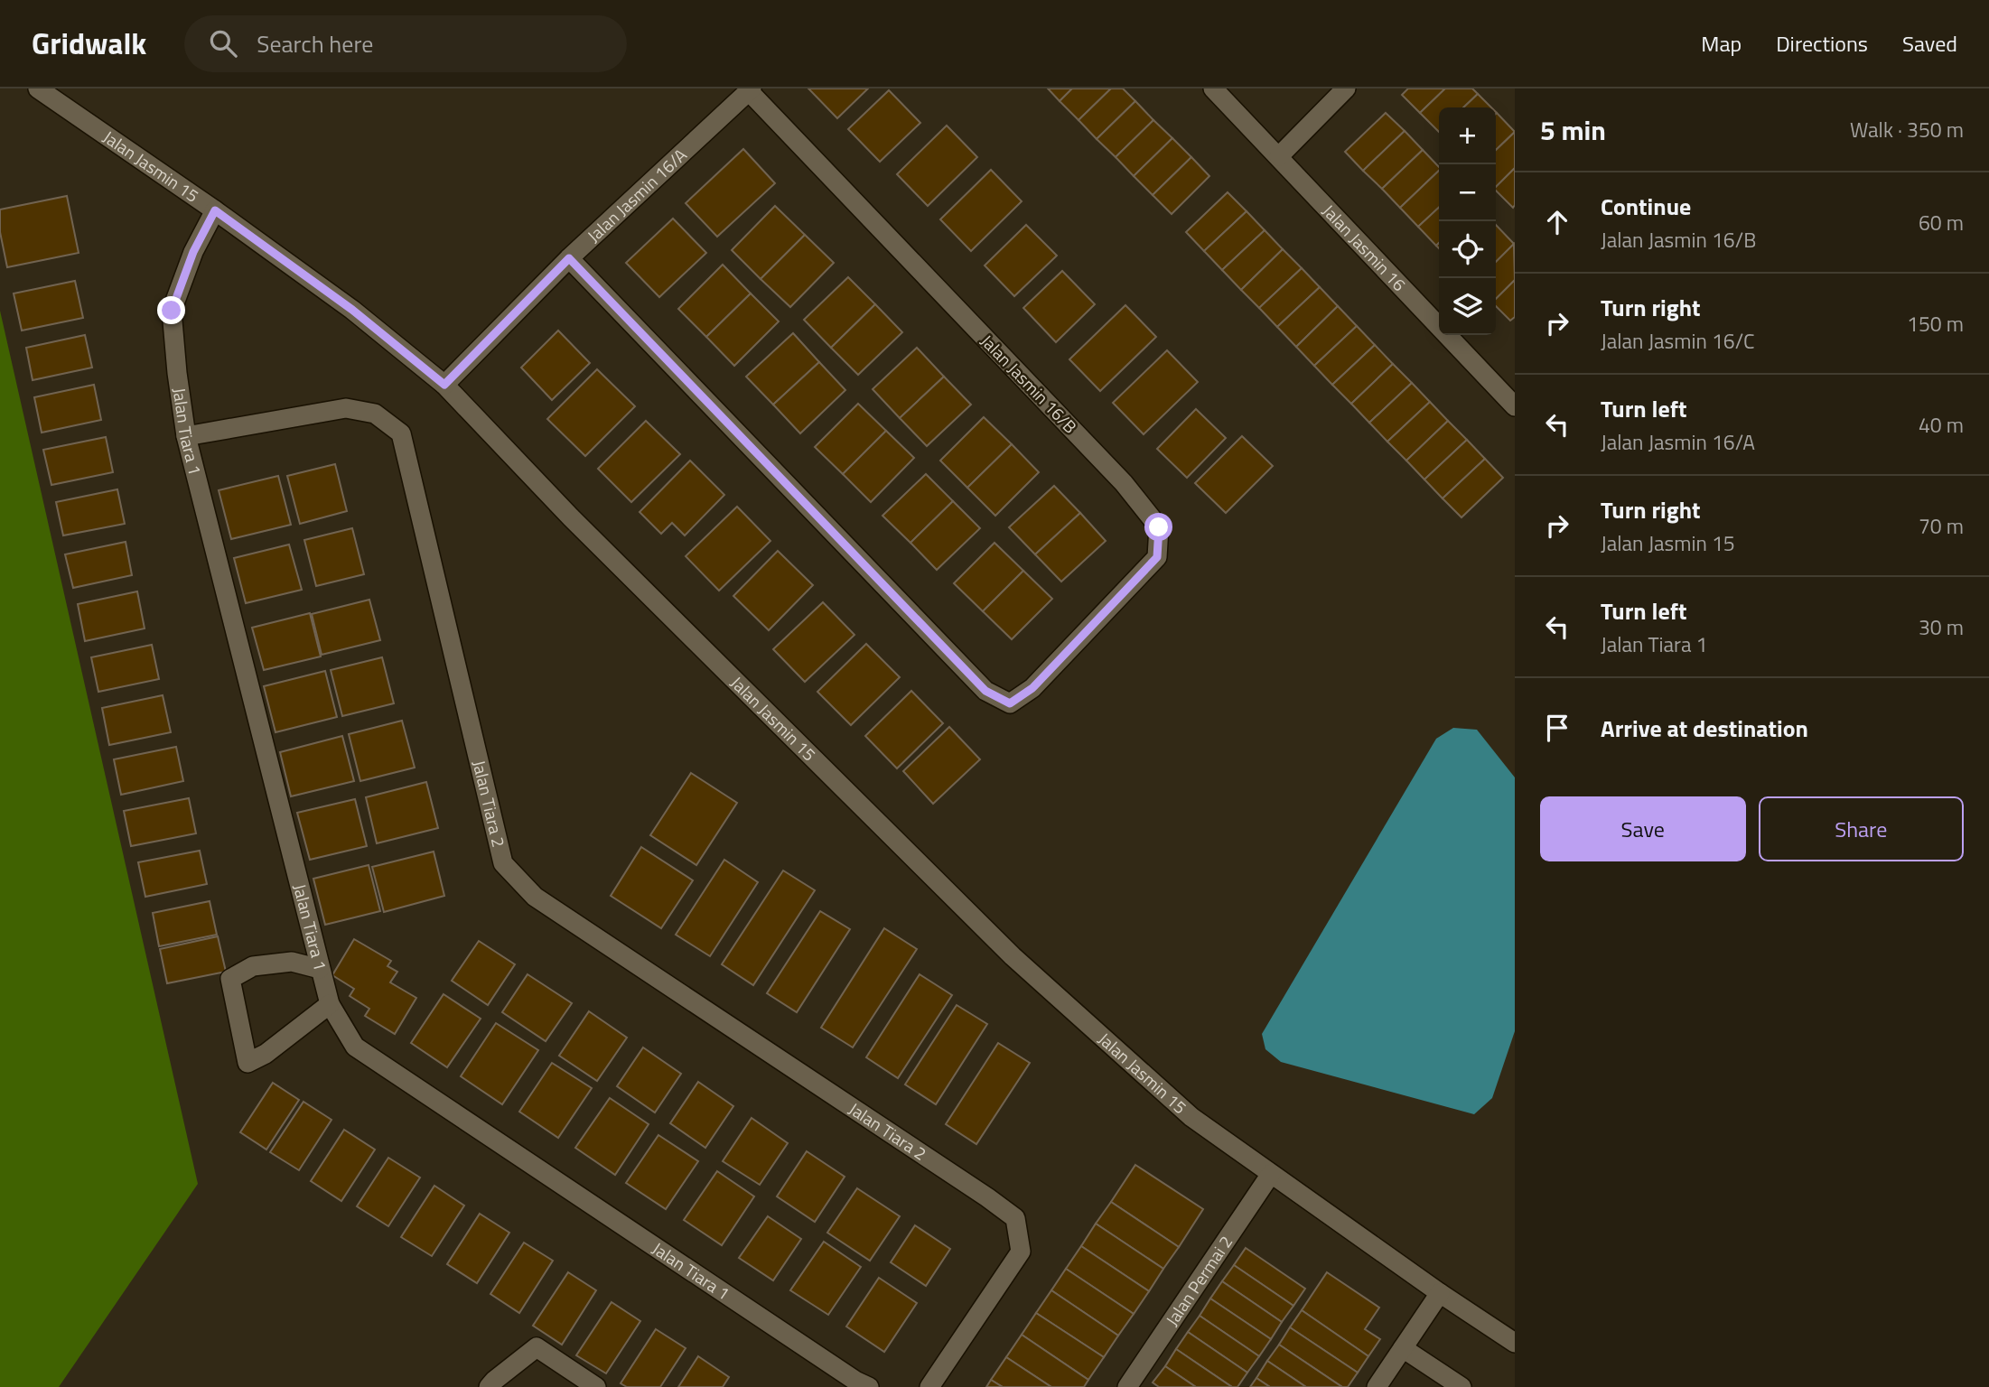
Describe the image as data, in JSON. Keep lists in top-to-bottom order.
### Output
{
  "streets": {
    "street": [
      "Jalan Jasmin 15",
      "Jalan Jasmin 16/A",
      "Jalan Jasmin 16",
      "Jalan Jasmin 16/B",
      "Jalan Tiara 1",
      "Jalan Tiara 2",
      "Jalan Permai 2"
    ]
  },
  "crossings": [
    ["Jalan Jasmin 15", "Jalan Jasmin 16/A"],
    ["Jalan Jasmin 15", "Jalan Tiara 1"],
    ["Jalan Jasmin 15", "Jalan Permai 2"],
    ["Jalan Jasmin 16/A", "Jalan Jasmin 16/B"],
    ["Jalan Tiara 1", "Jalan Tiara 2"]
  ],
  "page": {
    "header": "Gridwalk",
    "search": "Search here",
    "nav": ["Map", "Directions", "Saved"],
    "heading": ["5 min", "Walk · 350 m"],
    "map_buttons": ["+", "−"],
    "list": [
      ["Continue", "Jalan Jasmin 16/B", "60 m"],
      ["Turn right", "Jalan Jasmin 16/C", "150 m"],
      ["Turn left", "Jalan Jasmin 16/A", "40 m"],
      ["Turn right", "Jalan Jasmin 15", "70 m"],
      ["Turn left", "Jalan Tiara 1", "30 m"],
      "Arrive at destination"
    ],
    "buttons": ["Save", "Share"]
  }
}
